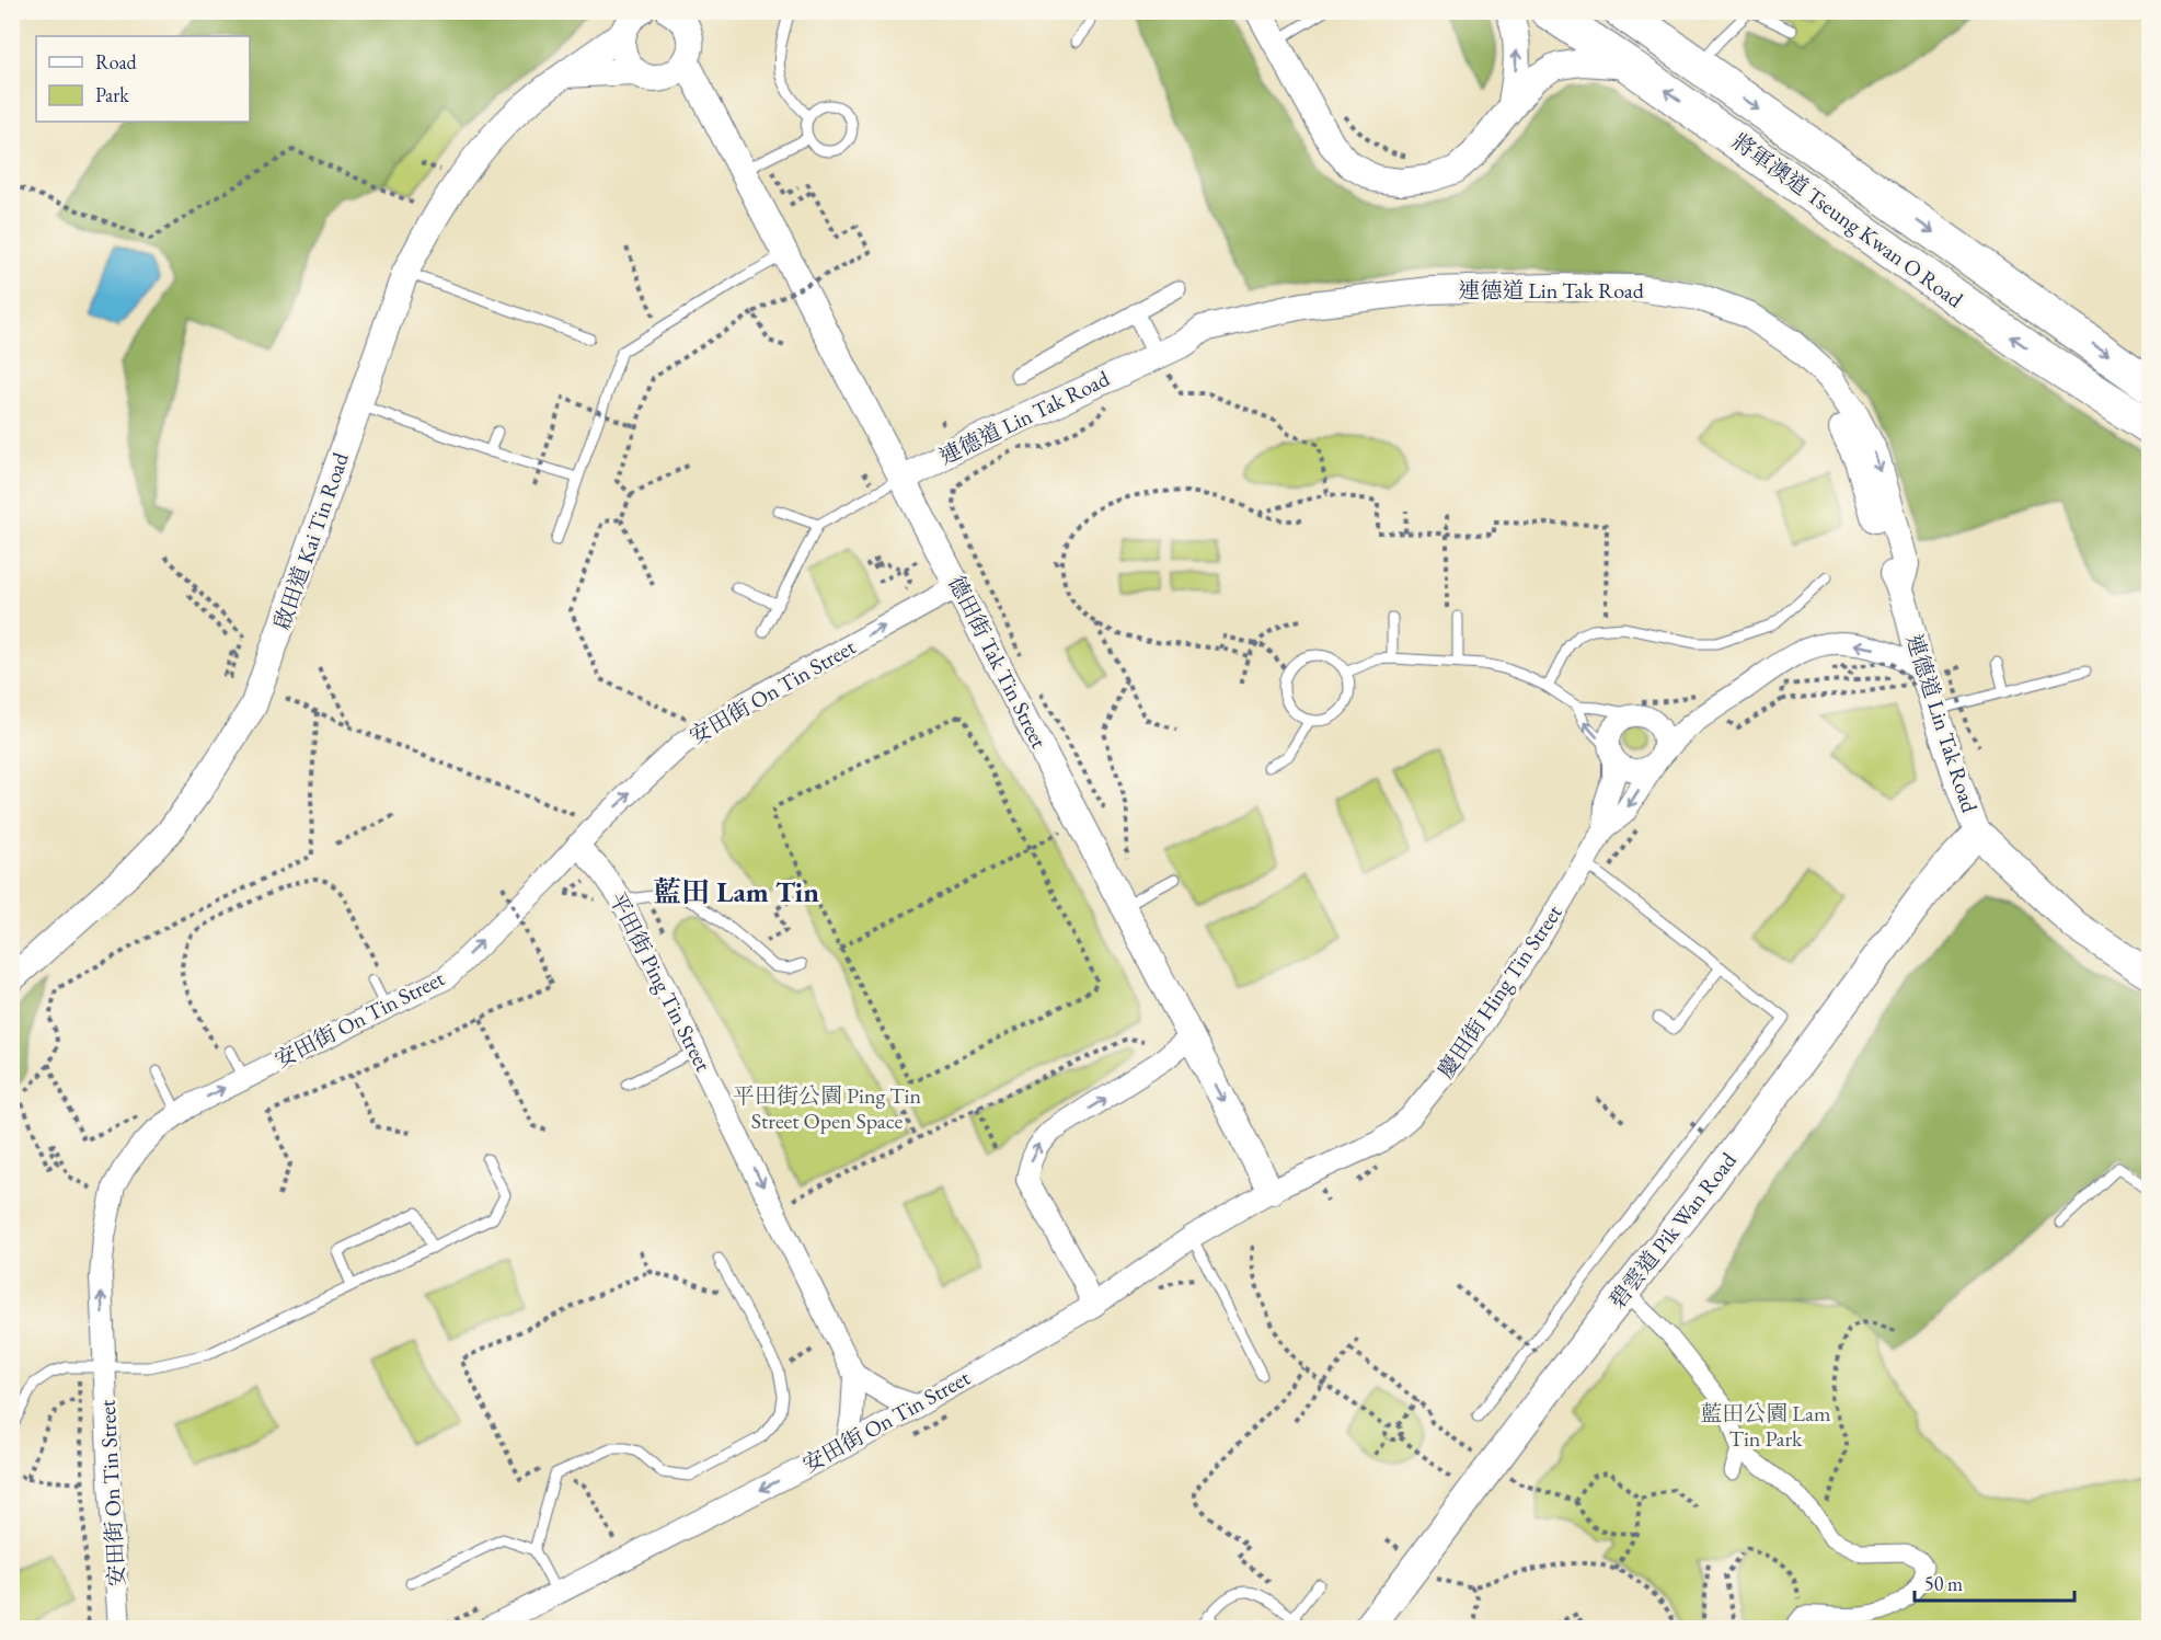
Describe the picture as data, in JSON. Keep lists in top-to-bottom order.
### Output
{
  "streets": {
    "highway": ["將軍澳道 Tseung Kwan O Road"],
    "main road": ["連德道 Lin Tak Road", "碧雲道 Pik Wan Road"],
    "street": [
      "啟田道 Kai Tin Road",
      "德田街 Tak Tin Street",
      "安田街 On Tin Street",
      "平田街 Ping Tin Street",
      "慶田街 Hing Tin Street"
    ]
  },
  "crossings": [
    ["連德道 Lin Tak Road", "德田街 Tak Tin Street"],
    ["連德道 Lin Tak Road", "慶田街 Hing Tin Street"],
    ["連德道 Lin Tak Road", "碧雲道 Pik Wan Road"],
    ["德田街 Tak Tin Street", "安田街 On Tin Street"],
    ["德田街 Tak Tin Street", "慶田街 Hing Tin Street"],
    ["安田街 On Tin Street", "平田街 Ping Tin Street"],
    ["安田街 On Tin Street", "慶田街 Hing Tin Street"]
  ],
  "one_way": ["平田街 Ping Tin Street"],
  "districts": ["藍田 Lam Tin"],
  "parks": ["平田街公園 Ping Tin Street Open Space", "藍田公園 Lam Tin Park"],
  "legend": ["Road", "Park"],
  "scale_bar": "50 m"
}
